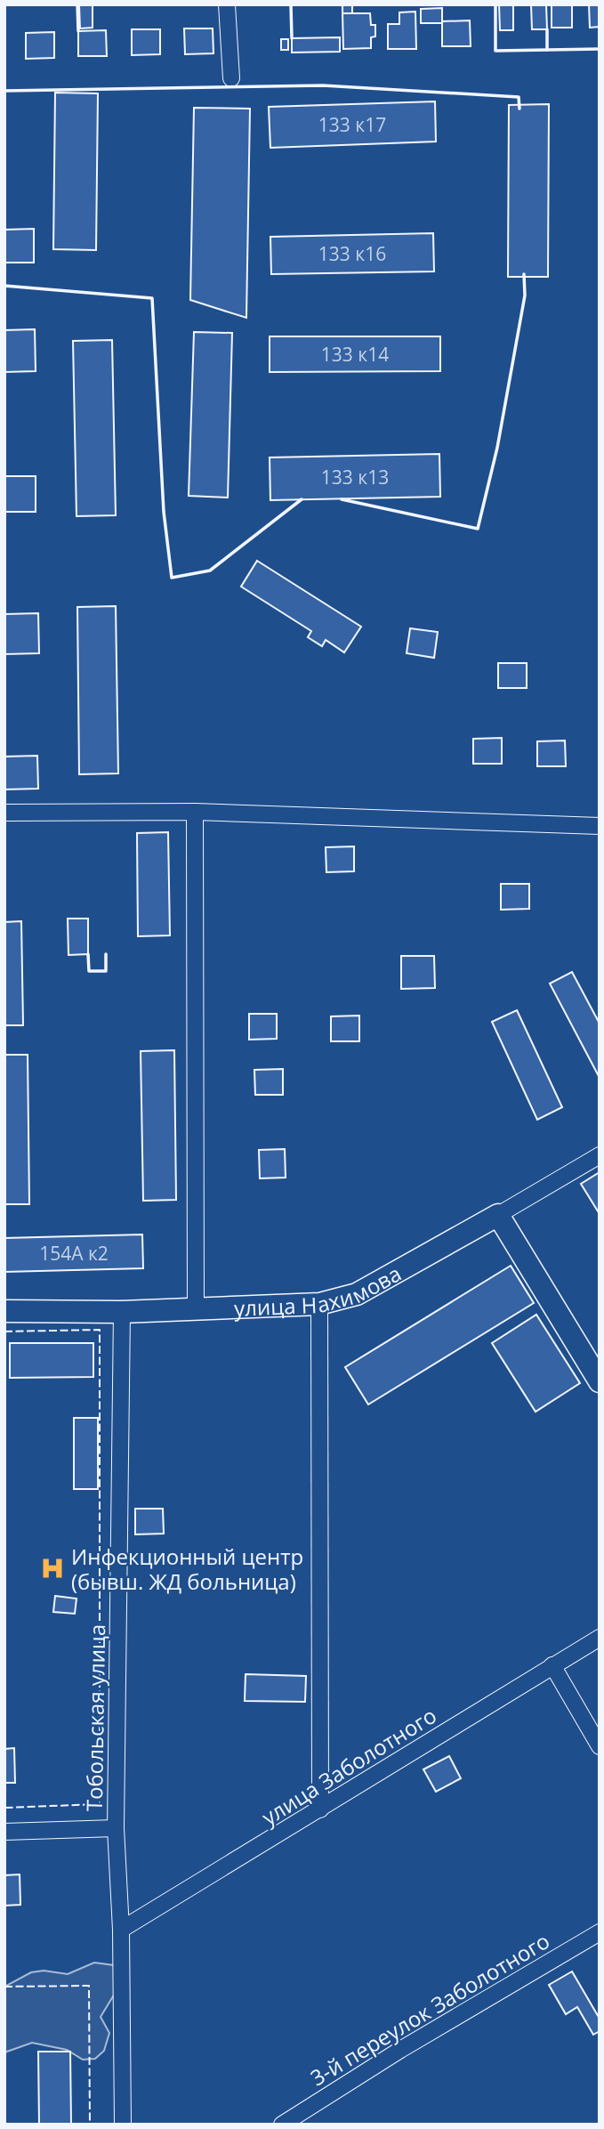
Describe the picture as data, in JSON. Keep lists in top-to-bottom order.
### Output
{
  "streets": {
    "street": [
      "улица Нахимова",
      "Тобольская улица",
      "улица Заболотного",
      "3-й переулок Заболотного"
    ]
  },
  "crossings": [
    ["улица Нахимова", "Тобольская улица"],
    ["Тобольская улица", "улица Заболотного"]
  ],
  "places": {
    "hospital": ["Инфекционный центр (бывш. ЖД больница)"]
  },
  "house_numbers": [
    "133 к17",
    "133 к16",
    "133 к14",
    "133 к13",
    "154А к2"
  ]
}
